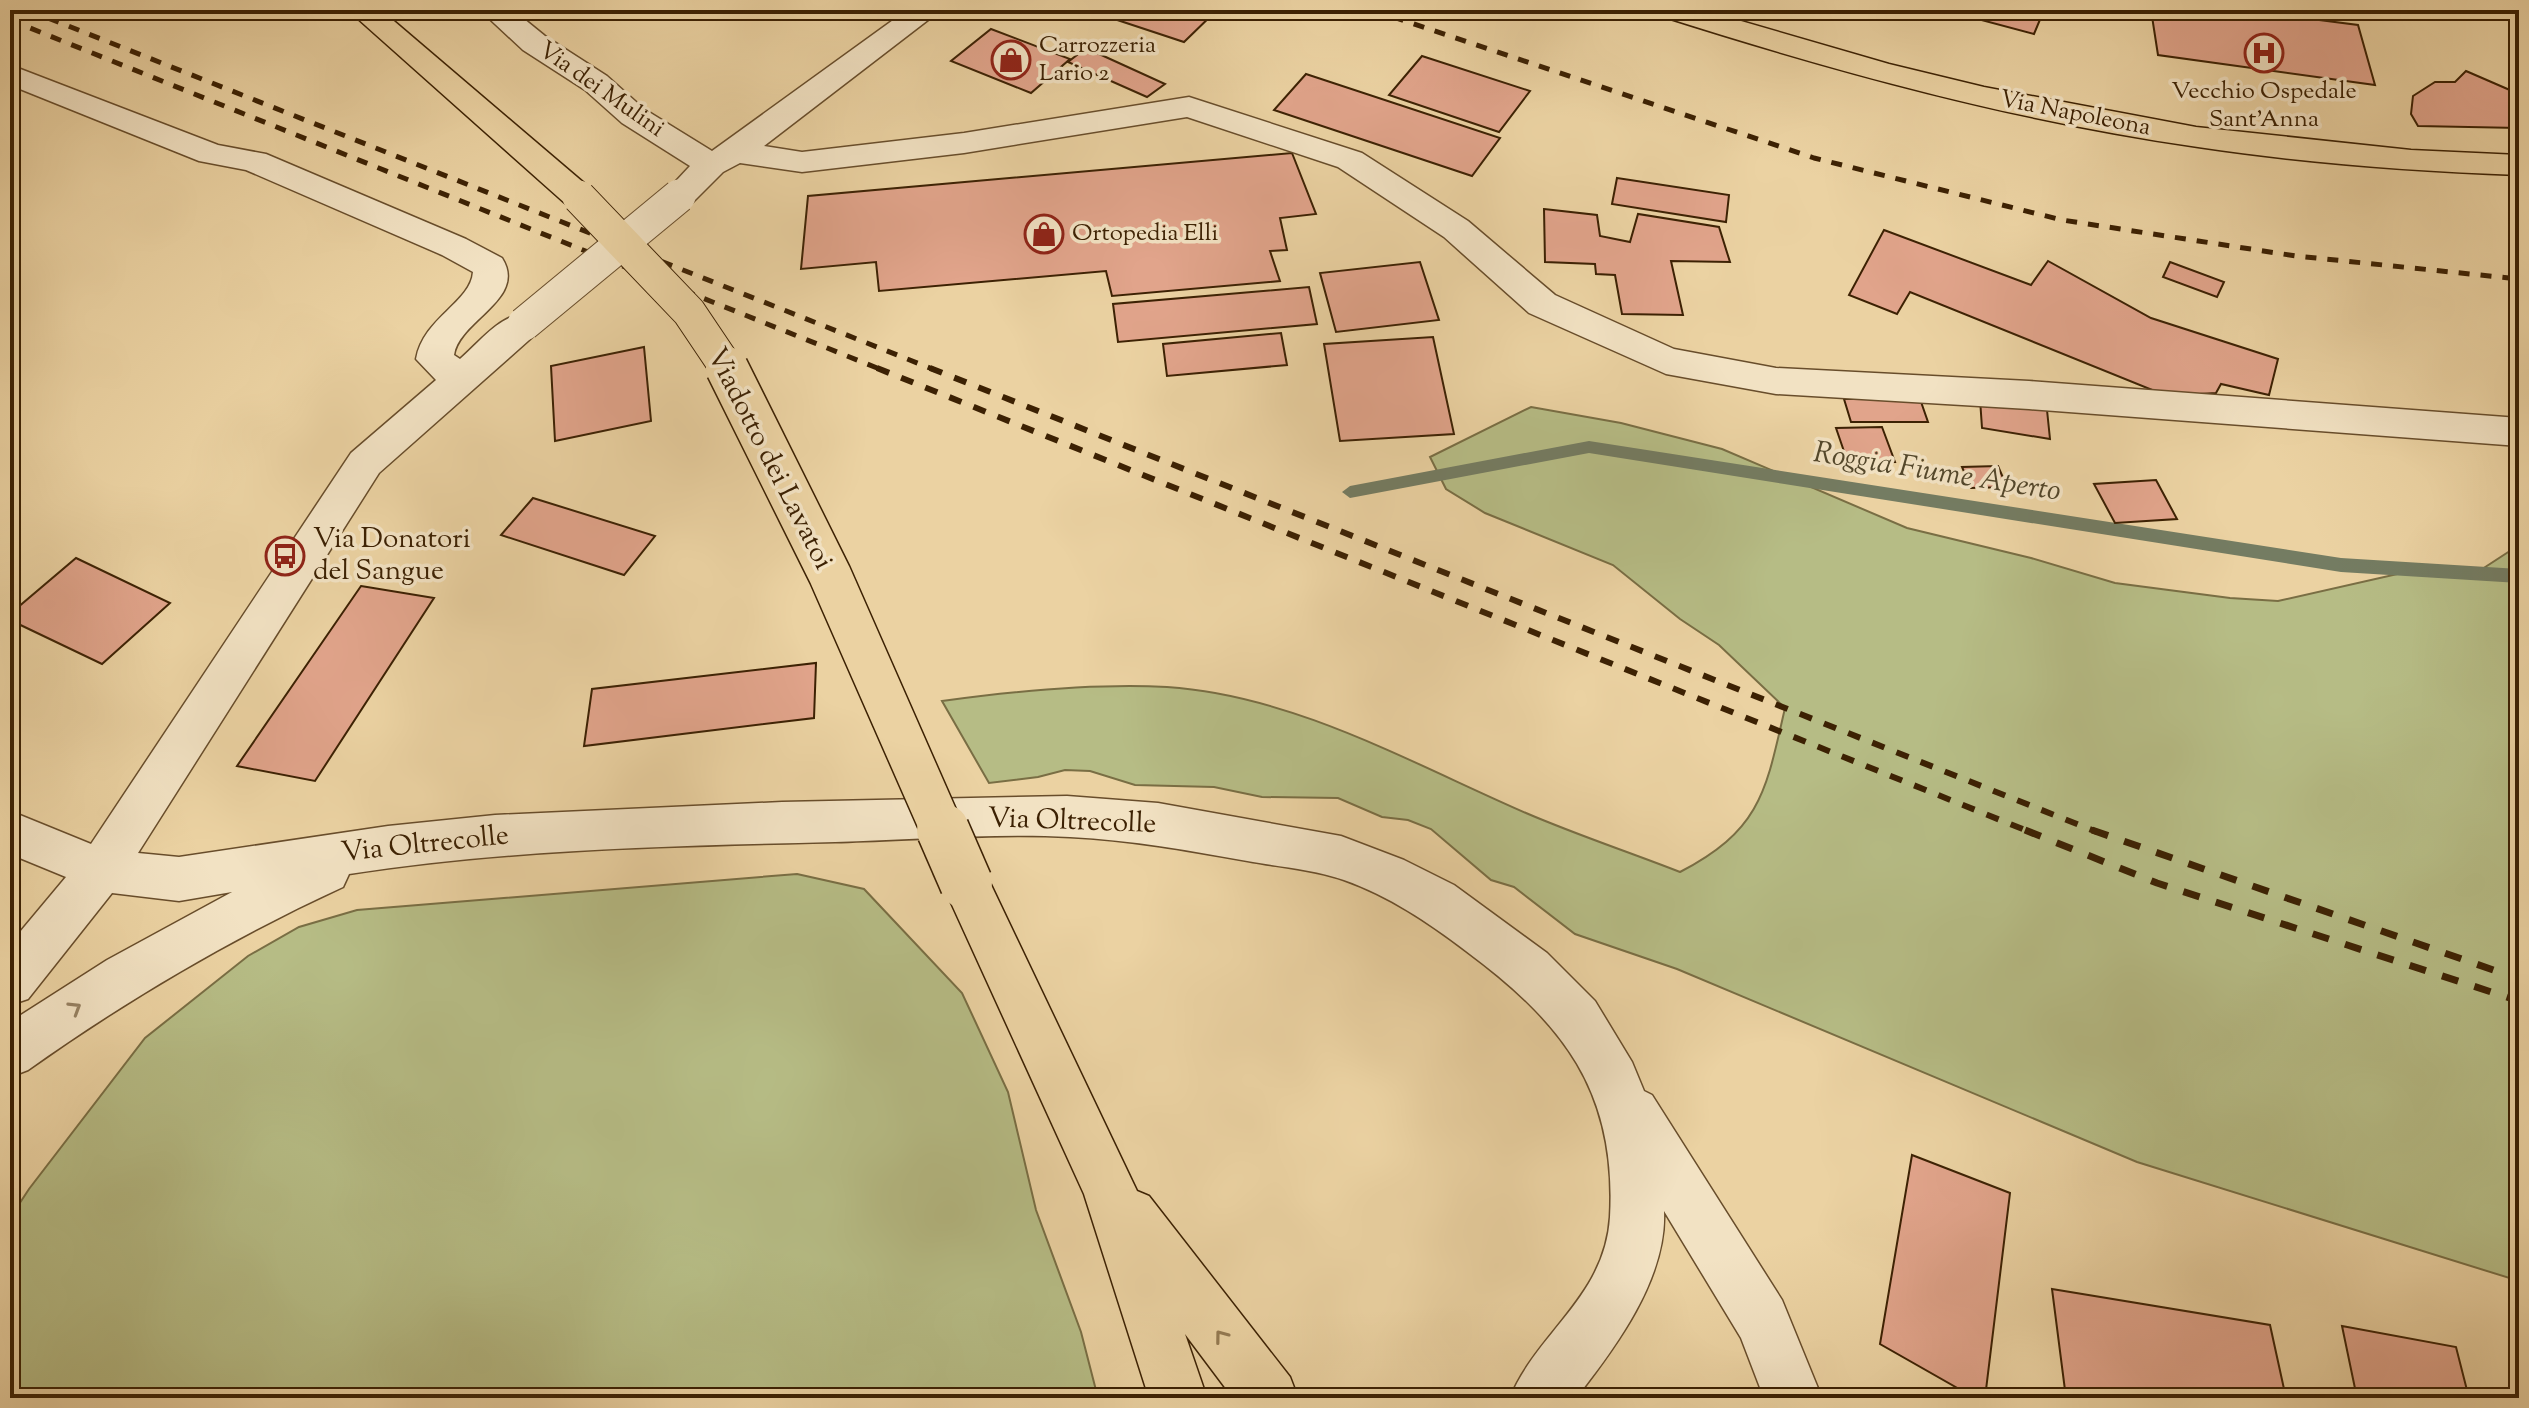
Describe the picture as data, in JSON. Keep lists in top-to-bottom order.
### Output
{
  "streets": {
    "main road": ["Via Napoleona", "Viadotto dei Lavatoi"],
    "street": ["Via dei Mulini", "Via Oltrecolle"]
  },
  "water": ["Roggia Fiume Aperto"],
  "places": {
    "hospital": ["Vecchio Ospedale Sant'Anna"],
    "shop": ["Carrozzeria Lario 2", "Ortopedia Elli"],
    "bus stop": ["Via Donatori del Sangue"]
  }
}
